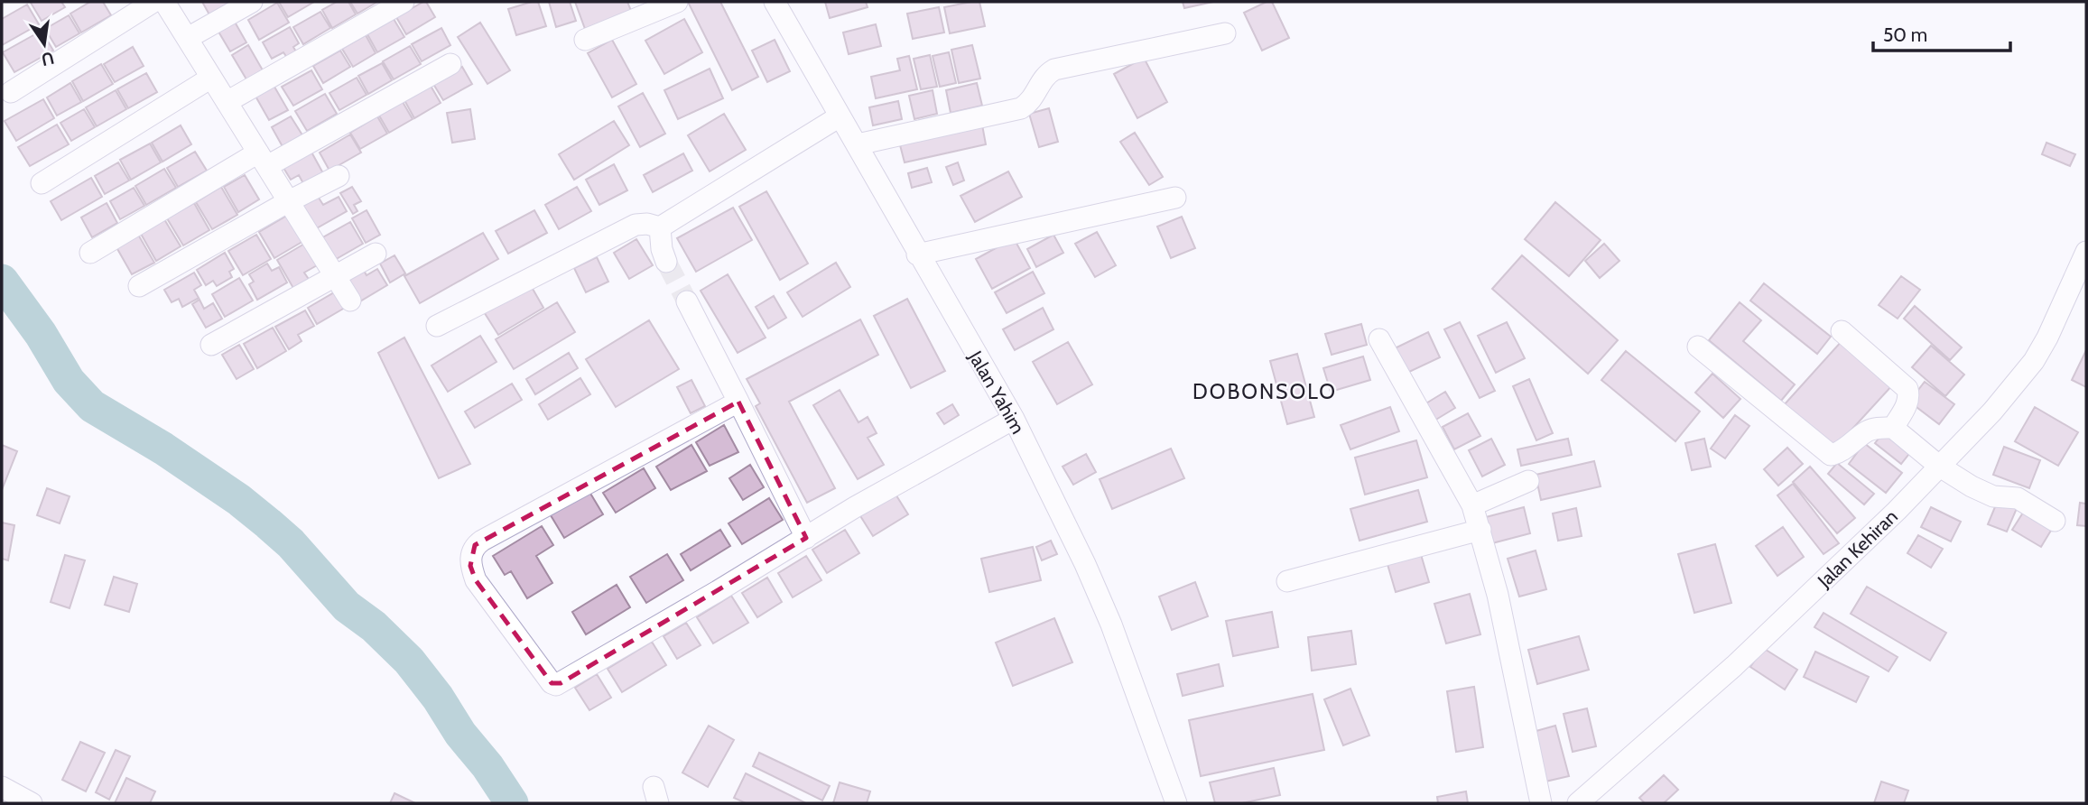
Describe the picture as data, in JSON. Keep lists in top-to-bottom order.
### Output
{
  "streets": {
    "street": ["Jalan Yahim", "Jalan Kehiran"]
  },
  "districts": ["DOBONSOLO"],
  "scale_bar": "50 m",
  "north": "bottom"
}
